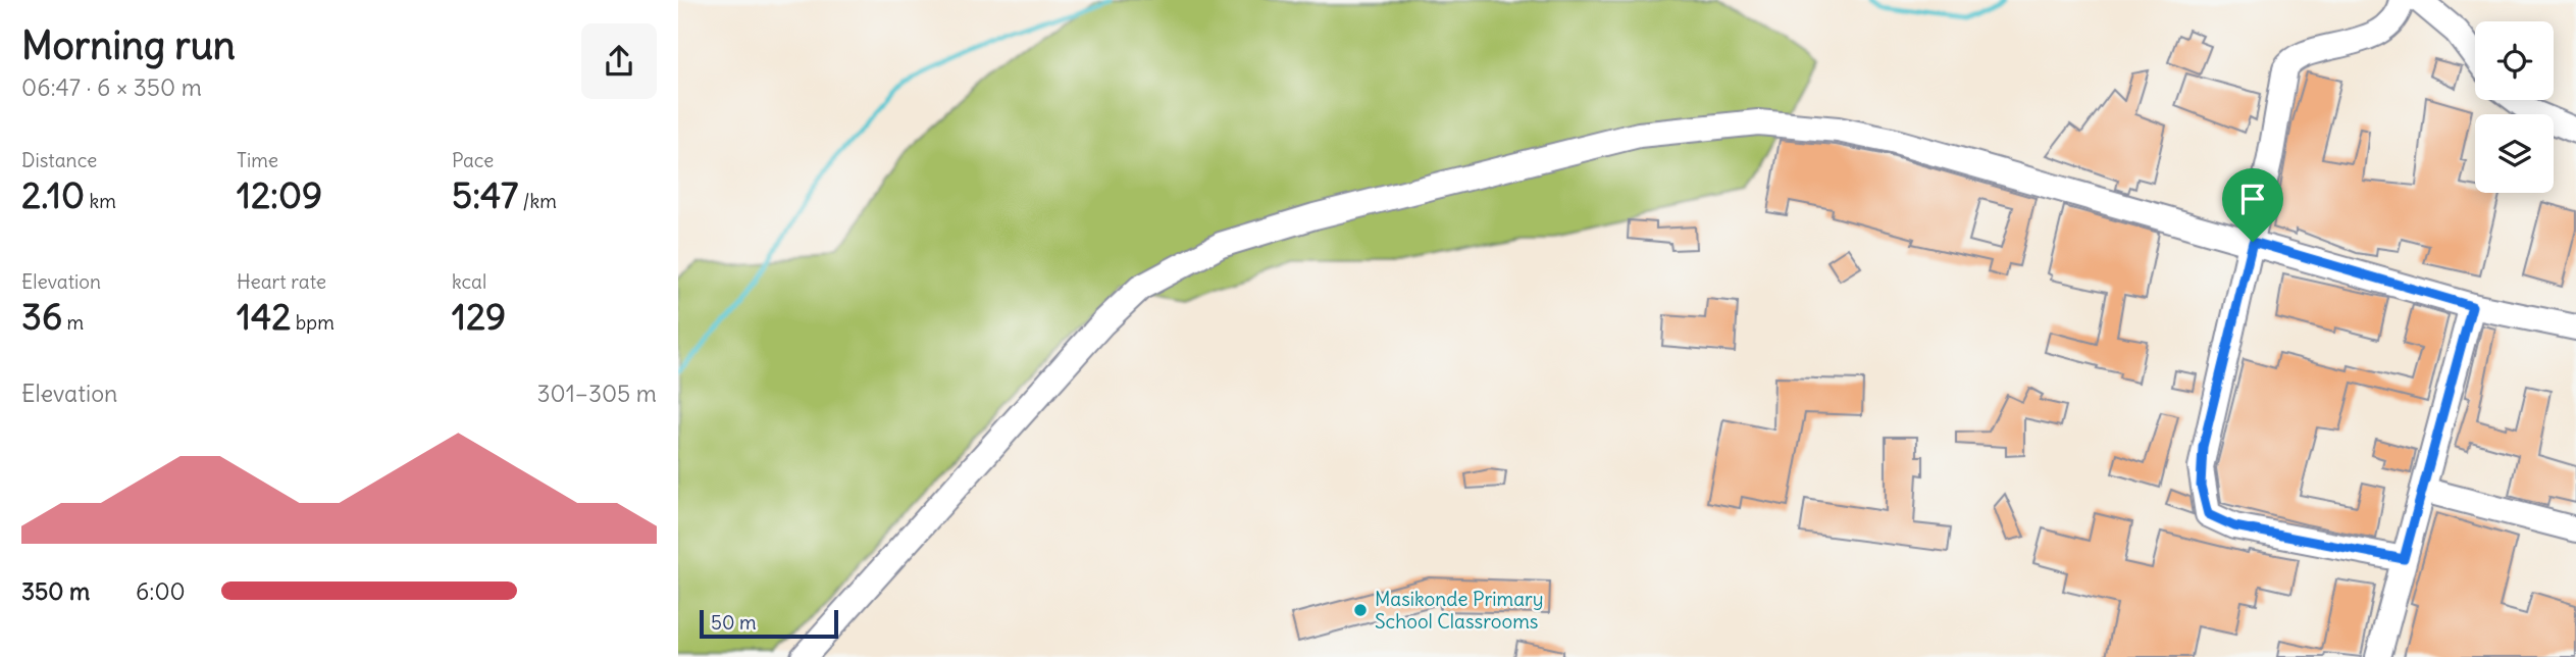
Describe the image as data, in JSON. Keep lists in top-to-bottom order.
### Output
{
  "places": ["Masikonde Primary School Classrooms"],
  "scale_bar": "50 m",
  "page": {
    "heading": ["Morning run", "06:47 · 6 × 350 m"],
    "stats": [
      ["Distance", "2.10 km"],
      ["Time", "12:09"],
      ["Pace", "5:47 /km"],
      ["Elevation", "36 m"],
      ["Heart rate", "142 bpm"],
      ["kcal", "129"]
    ],
    "chart": ["Elevation", "301–305 m"],
    "list": [
      {
        "name": "350 m",
        "note": "6:00"
      }
    ],
    "scale": "50 m"
  }
}
